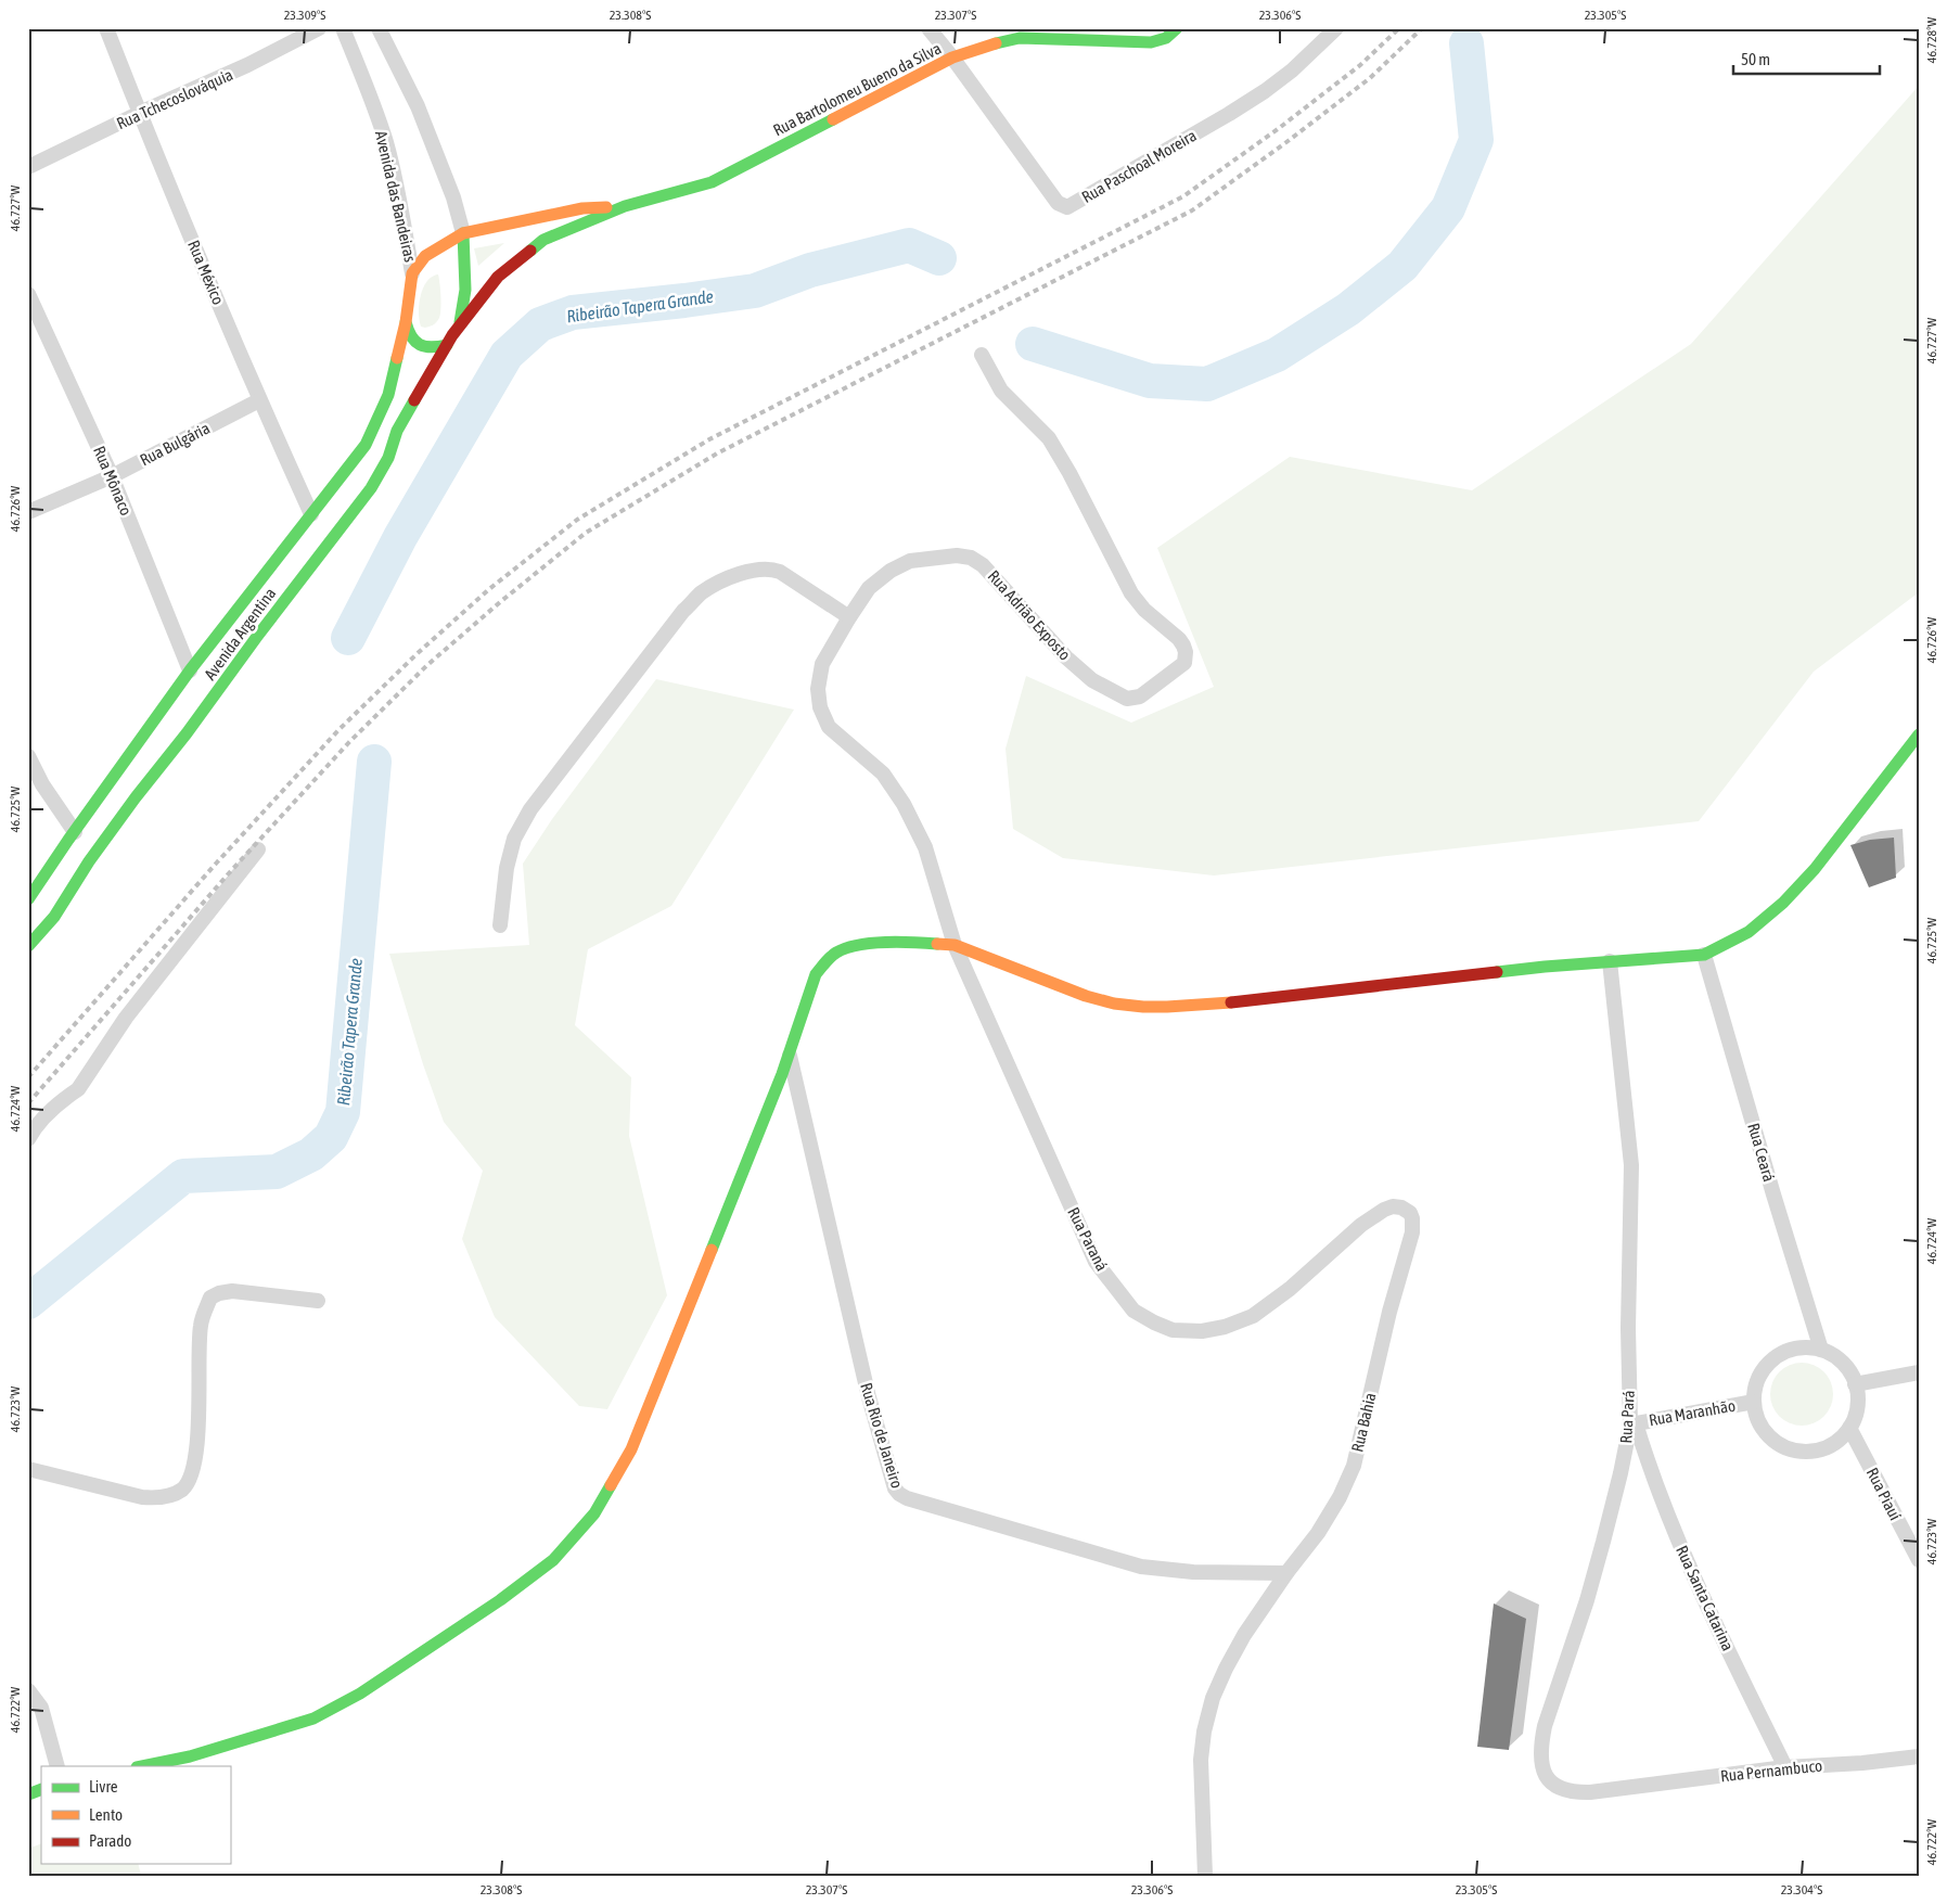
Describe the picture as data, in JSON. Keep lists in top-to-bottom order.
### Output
{
  "streets": {
    "street": [
      "Rua Bartolomeu Bueno da Silva",
      "Rua Tchecoslováquia",
      "Rua Paschoal Moreira",
      "Avenida das Bandeiras",
      "Rua México",
      "Rua Bulgária",
      "Rua Mônaco",
      "Rua Adrião Exposto",
      "Avenida Argentina",
      "Rua Ceará",
      "Rua Paraná",
      "Rua Maranhão",
      "Rua Pará",
      "Rua Bahia",
      "Rua Rio de Janeiro",
      "Rua Piauí",
      "Rua Santa Catarina",
      "Rua Pernambuco"
    ]
  },
  "crossings": [
    ["Rua Bartolomeu Bueno da Silva", "Rua Paschoal Moreira"],
    ["Rua Bartolomeu Bueno da Silva", "Avenida das Bandeiras"],
    ["Rua Bartolomeu Bueno da Silva", "Avenida Argentina"],
    ["Rua Tchecoslováquia", "Rua México"],
    ["Avenida das Bandeiras", "Avenida Argentina"],
    ["Rua México", "Rua Bulgária"],
    ["Rua México", "Avenida Argentina"],
    ["Rua Bulgária", "Rua Mônaco"],
    ["Rua Mônaco", "Avenida Argentina"],
    ["Rua Adrião Exposto", "Rua Paraná"],
    ["Rua Ceará", "Rua Maranhão"],
    ["Rua Ceará", "Rua Piauí"],
    ["Rua Paraná", "Rua Bahia"],
    ["Rua Maranhão", "Rua Pará"],
    ["Rua Maranhão", "Rua Piauí"],
    ["Rua Maranhão", "Rua Santa Catarina"],
    ["Rua Pará", "Rua Santa Catarina"],
    ["Rua Pará", "Rua Pernambuco"],
    ["Rua Bahia", "Rua Rio de Janeiro"],
    ["Rua Santa Catarina", "Rua Pernambuco"]
  ],
  "water": ["Ribeirão Tapera Grande"],
  "legend": ["Livre", "Lento", "Parado"],
  "scale_bar": "50 m",
  "coordinates": [
    "23.309°S",
    "23.308°S",
    "23.307°S",
    "23.306°S",
    "23.305°S",
    "46.728°W",
    "46.727°W",
    "46.726°W",
    "46.725°W",
    "46.724°W",
    "46.723°W",
    "46.722°W",
    "23.304°S"
  ]
}
